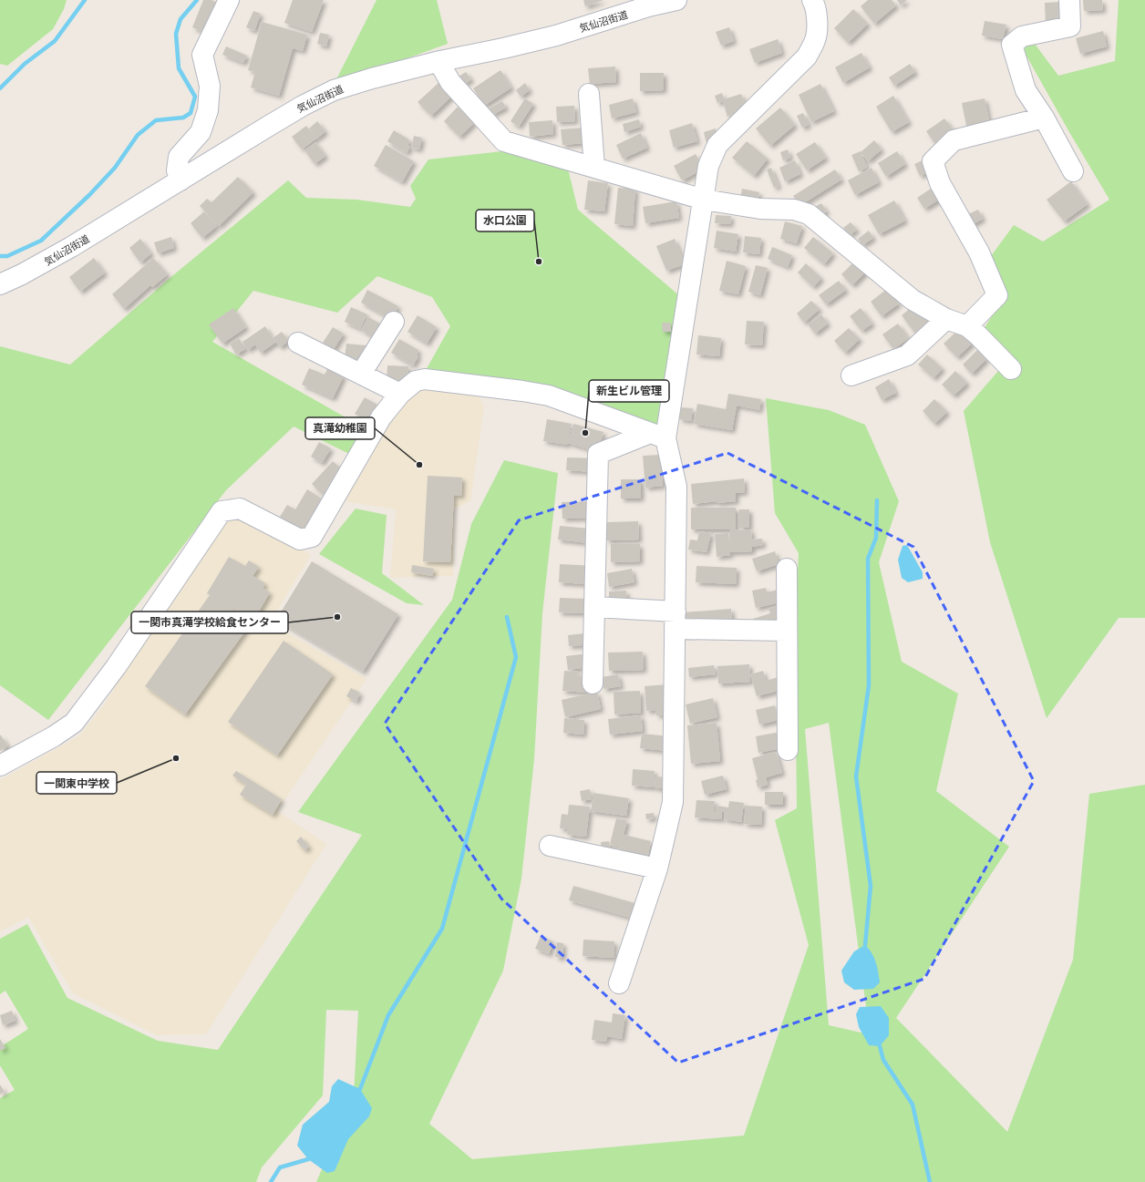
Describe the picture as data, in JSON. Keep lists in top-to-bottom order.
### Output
{
  "streets": {
    "street": ["気仙沼街道"]
  },
  "places": [
    "水口公園",
    "新生ビル管理",
    "真滝幼稚園",
    "一関市真滝学校給食センター",
    "一関東中学校"
  ]
}
